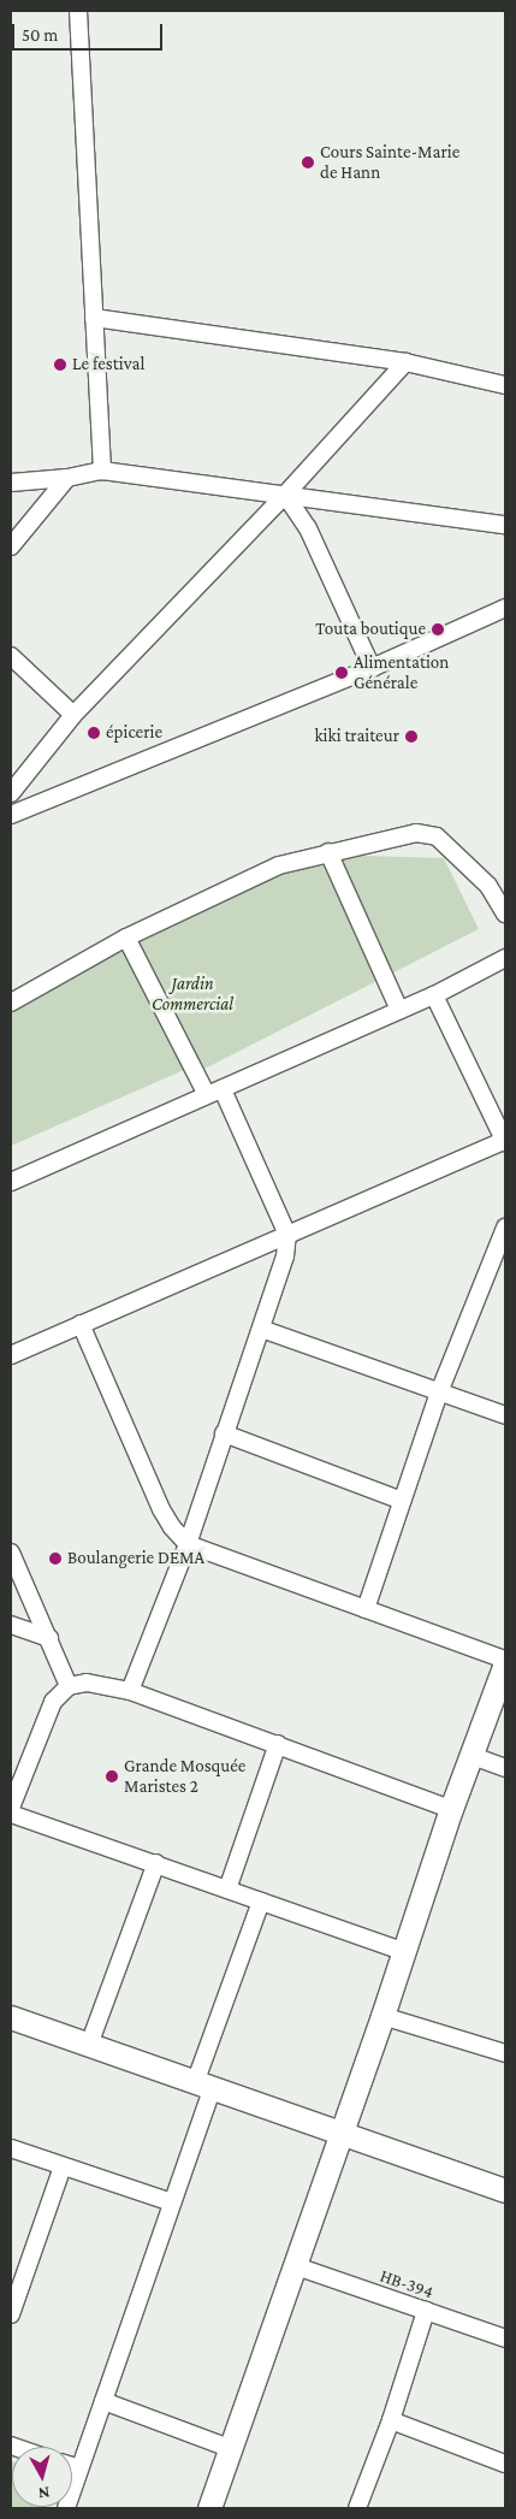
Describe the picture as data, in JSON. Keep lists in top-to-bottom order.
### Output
{
  "streets": {
    "street": ["HB-394"]
  },
  "parks": ["Jardin Commercial"],
  "places": [
    "Cours Sainte-Marie de Hann",
    "Le festival",
    "Touta boutique",
    "Alimentation Générale",
    "épicerie",
    "kiki traiteur",
    "Boulangerie DEMA",
    "Grande Mosquée Maristes 2"
  ],
  "scale_bar": "50 m",
  "north": "bottom"
}
